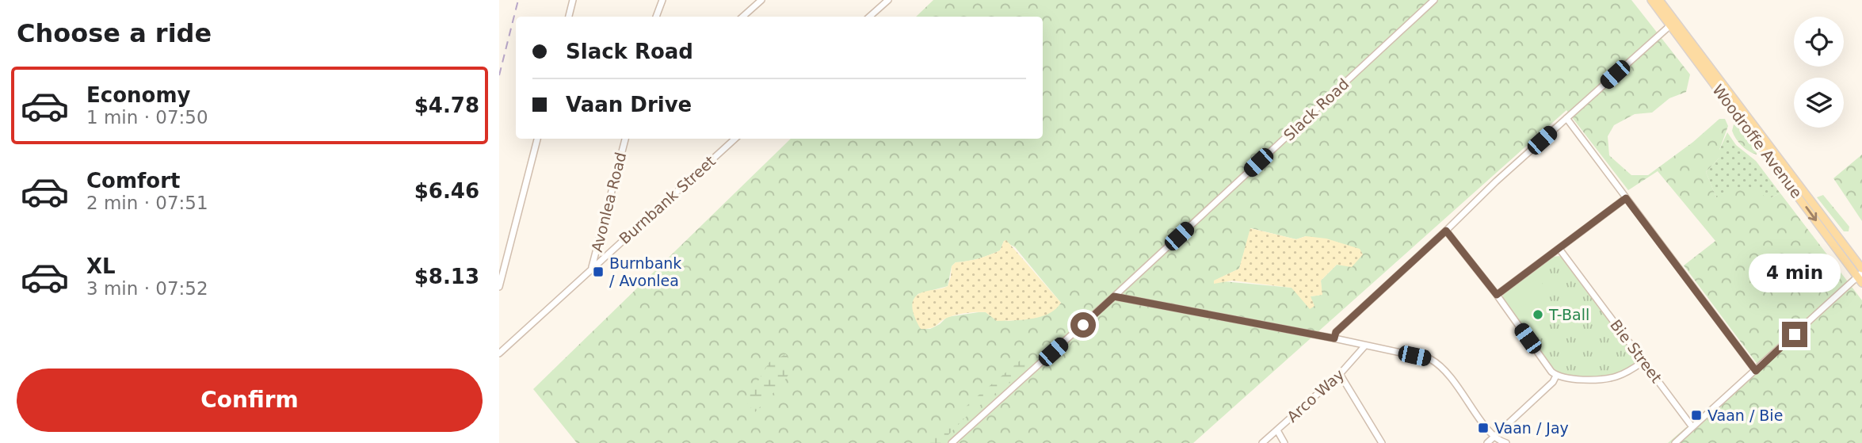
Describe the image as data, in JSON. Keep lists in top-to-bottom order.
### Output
{
  "streets": {
    "main road": ["Woodroffe Avenue"],
    "street": [
      "Slack Road",
      "Burnbank Street",
      "Avonlea Road",
      "Bie Street",
      "Arco Way"
    ]
  },
  "crossings": [
    ["Burnbank Street", "Avonlea Road"]
  ],
  "places": {
    "transit": ["Burnbank / Avonlea", "Vaan / Bie", "Vaan / Jay"],
    "other": ["T-Ball"]
  },
  "page": {
    "heading": "Choose a ride",
    "banner": ["Slack Road", "Vaan Drive"],
    "list": [
      {
        "name": "Economy",
        "note": "1 min · 07:50",
        "value": "$4.78"
      },
      {
        "name": "Comfort",
        "note": "2 min · 07:51",
        "value": "$6.46"
      },
      {
        "name": "XL",
        "note": "3 min · 07:52",
        "value": "$8.13"
      }
    ],
    "bubble": "4 min",
    "buttons": "Confirm"
  }
}
